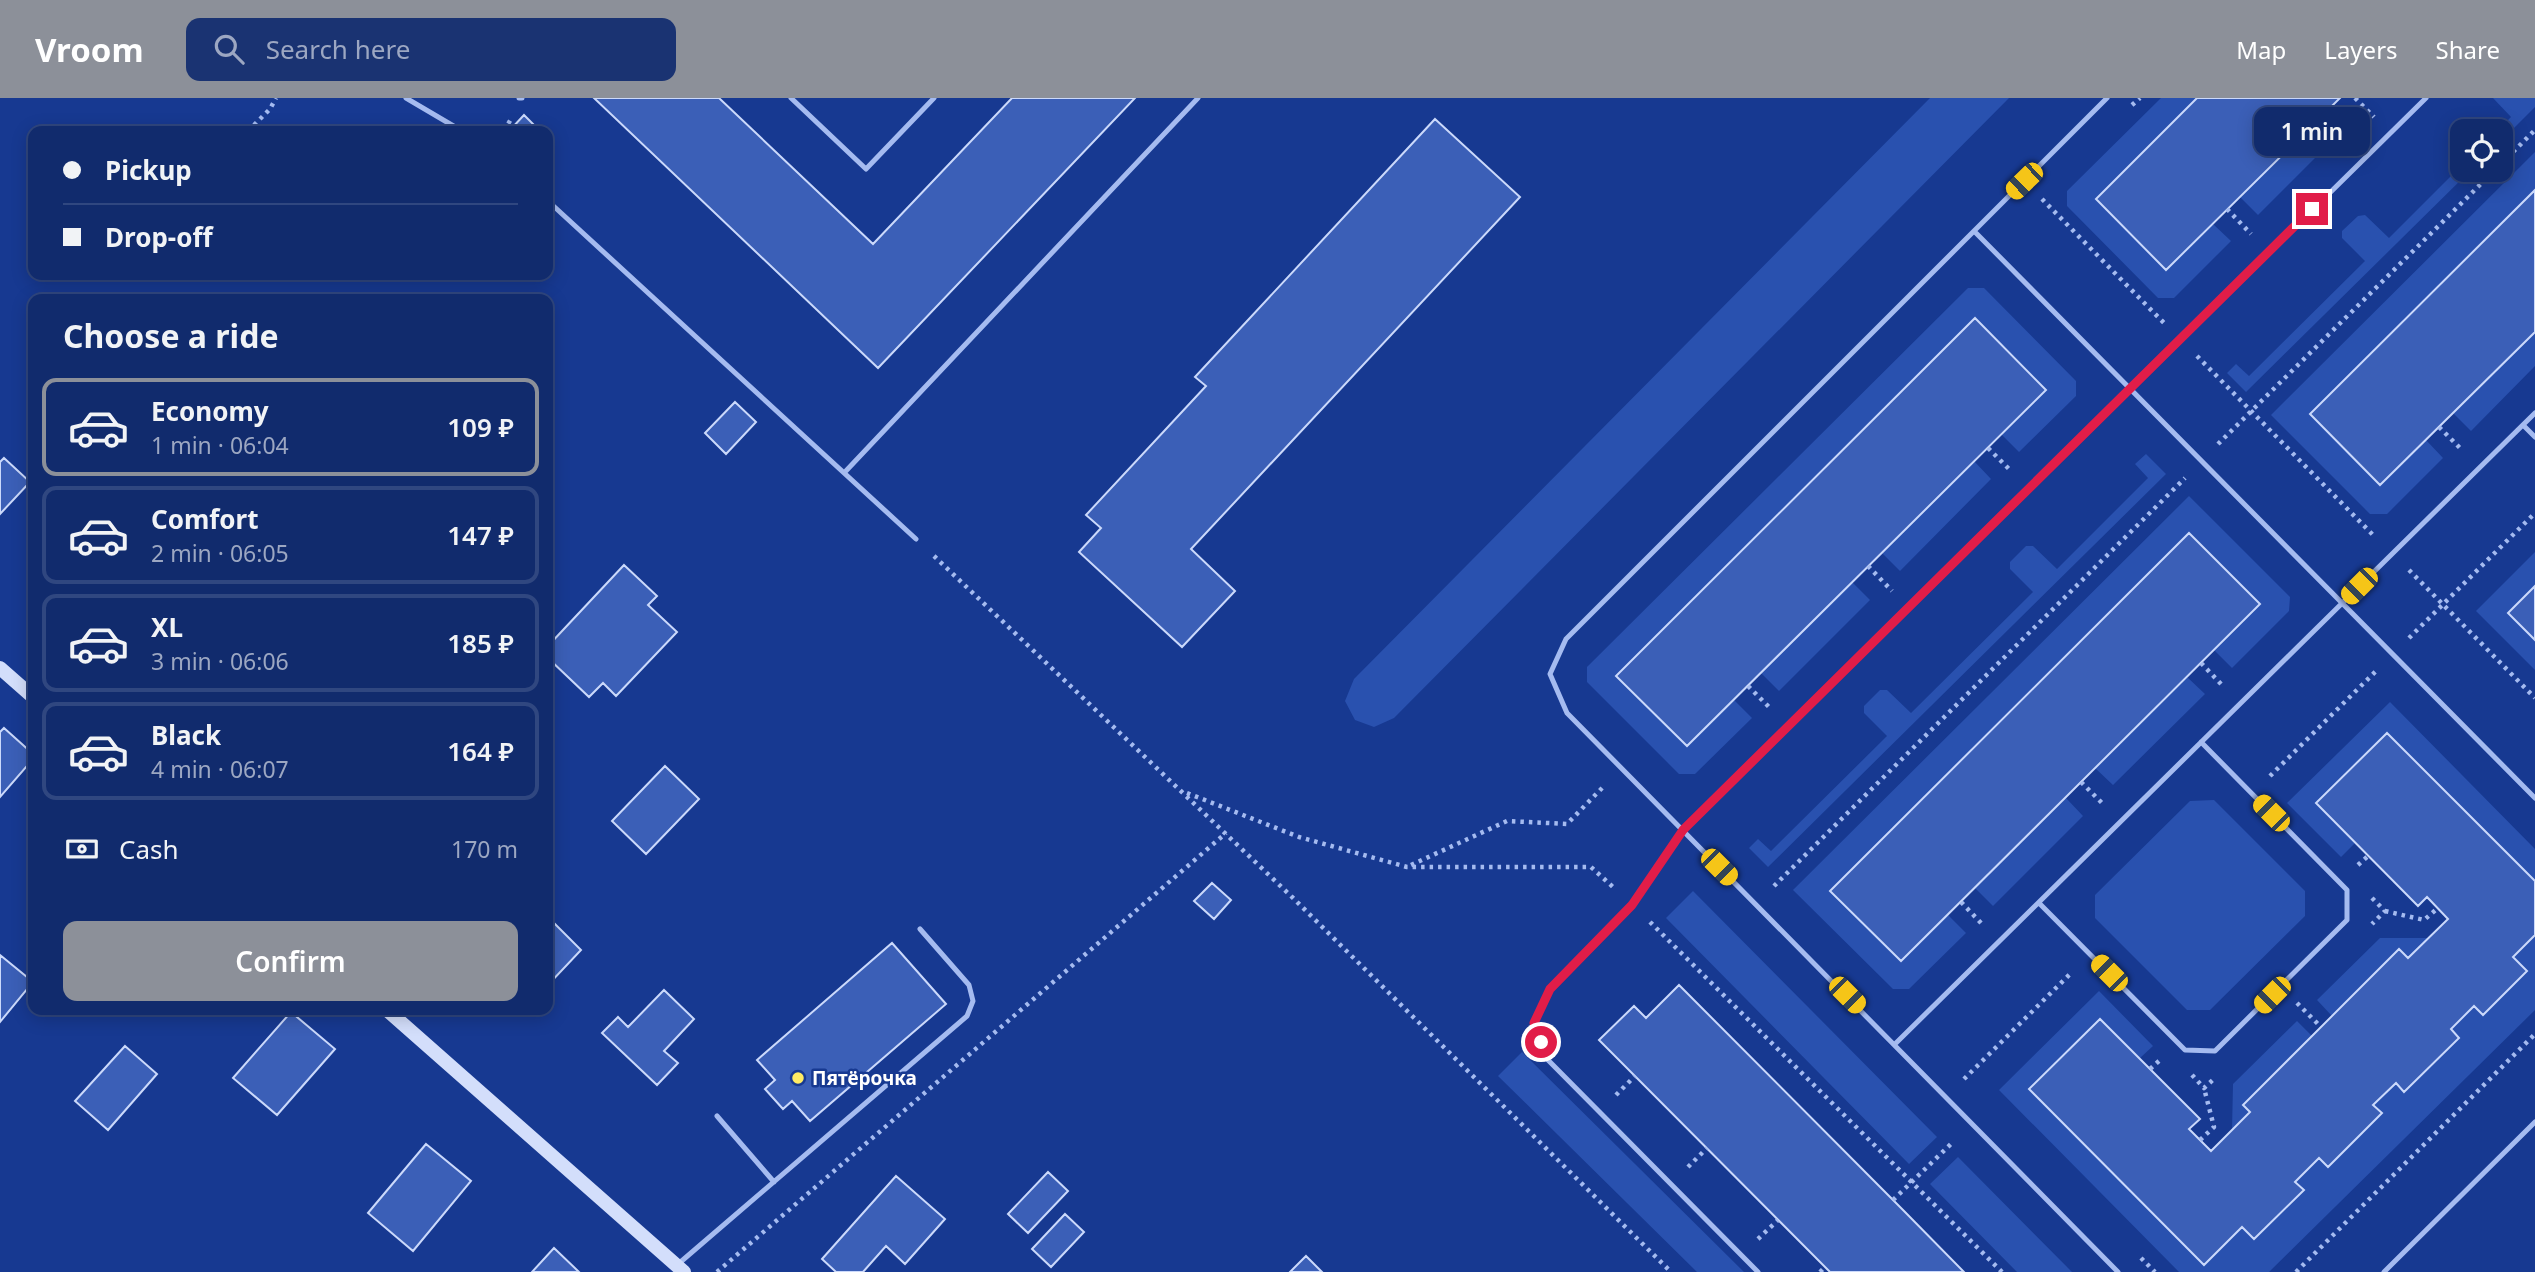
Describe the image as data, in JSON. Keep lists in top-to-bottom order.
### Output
{
  "places": ["Пятёрочка"],
  "page": {
    "header": "Vroom",
    "search": "Search here",
    "nav": ["Map", "Layers", "Share"],
    "bubble": "1 min",
    "banner": ["Pickup", "Drop-off"],
    "heading": "Choose a ride",
    "list": [
      {
        "name": "Economy",
        "note": "1 min · 06:04",
        "value": "109 ₽"
      },
      {
        "name": "Comfort",
        "note": "2 min · 06:05",
        "value": "147 ₽"
      },
      {
        "name": "XL",
        "note": "3 min · 06:06",
        "value": "185 ₽"
      },
      {
        "name": "Black",
        "note": "4 min · 06:07",
        "value": "164 ₽"
      }
    ],
    "pay": ["Cash", "170 m"],
    "buttons": "Confirm"
  }
}
